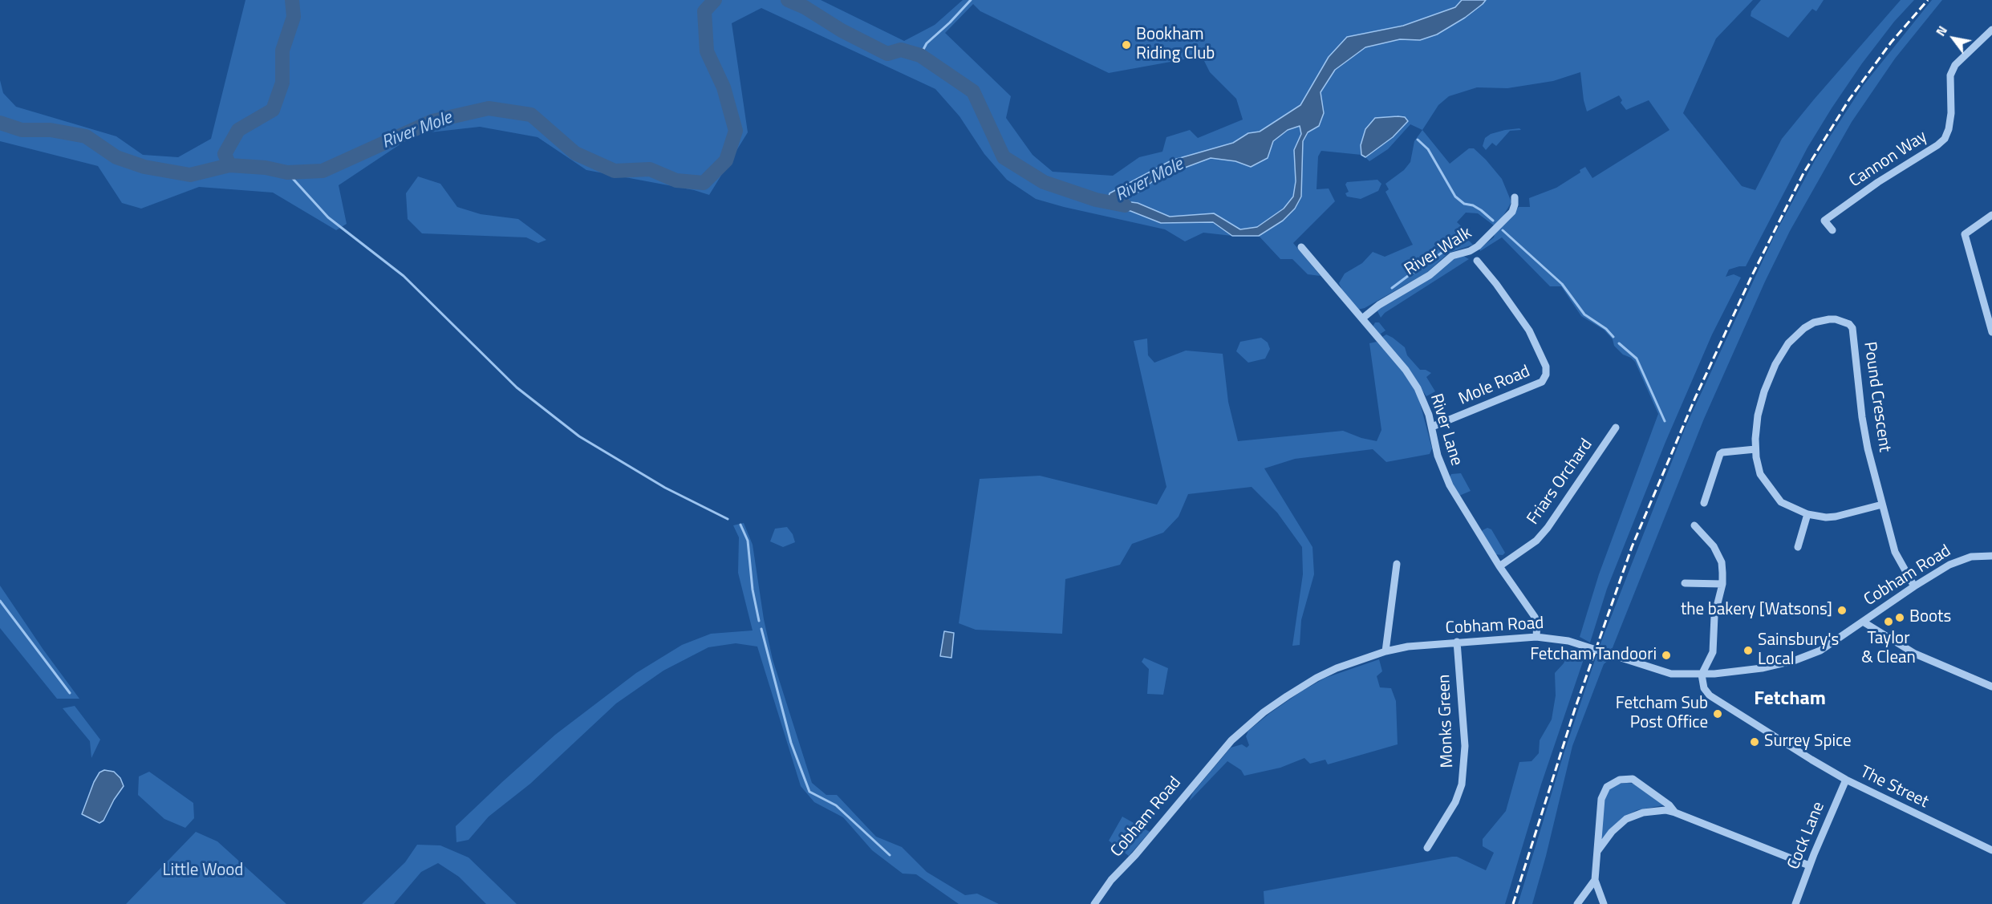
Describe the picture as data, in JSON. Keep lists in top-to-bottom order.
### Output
{
  "streets": {
    "street": [
      "Cannon Way",
      "River Walk",
      "Mole Road",
      "Pound Crescent",
      "River Lane",
      "Friars Orchard",
      "Cobham Road",
      "Monks Green",
      "The Street",
      "Cock Lane"
    ]
  },
  "crossings": [
    ["River Walk", "River Lane"],
    ["Mole Road", "River Lane"],
    ["Pound Crescent", "Cobham Road"],
    ["River Lane", "Friars Orchard"],
    ["River Lane", "Cobham Road"],
    ["Cobham Road", "Monks Green"],
    ["Cobham Road", "The Street"],
    ["The Street", "Cock Lane"]
  ],
  "districts": ["Fetcham"],
  "water": ["River Mole"],
  "parks": ["Little Wood"],
  "places": [
    "Bookham Riding Club",
    "the bakery [Watsons]",
    "Boots",
    "Taylor & Clean",
    "Sainsbury's Local",
    "Fetcham Tandoori",
    "Fetcham Sub Post Office",
    "Surrey Spice"
  ],
  "north": "top left"
}
